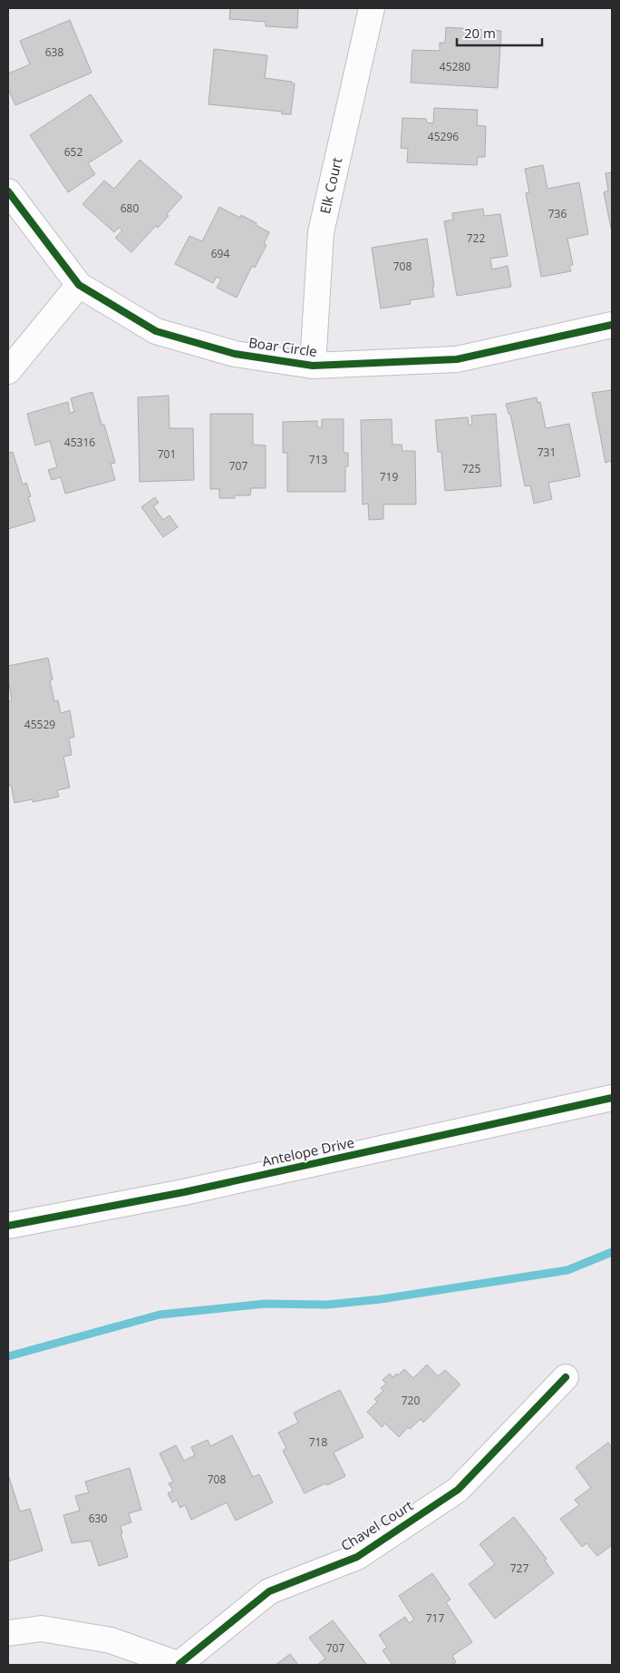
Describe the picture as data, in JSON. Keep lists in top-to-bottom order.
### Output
{
  "streets": {
    "street": [
      "Elk Court",
      "Boar Circle",
      "Antelope Drive",
      "Chavel Court"
    ]
  },
  "crossings": [
    ["Elk Court", "Boar Circle"]
  ],
  "house_numbers": [
    "638",
    "45280",
    "45296",
    "652",
    "680",
    "736",
    "722",
    "694",
    "708",
    "45316",
    "731",
    "701",
    "713",
    "707",
    "725",
    "719",
    "45529",
    "720",
    "718",
    "708",
    "630",
    "727",
    "717",
    "707"
  ],
  "scale_bar": "20 m"
}
